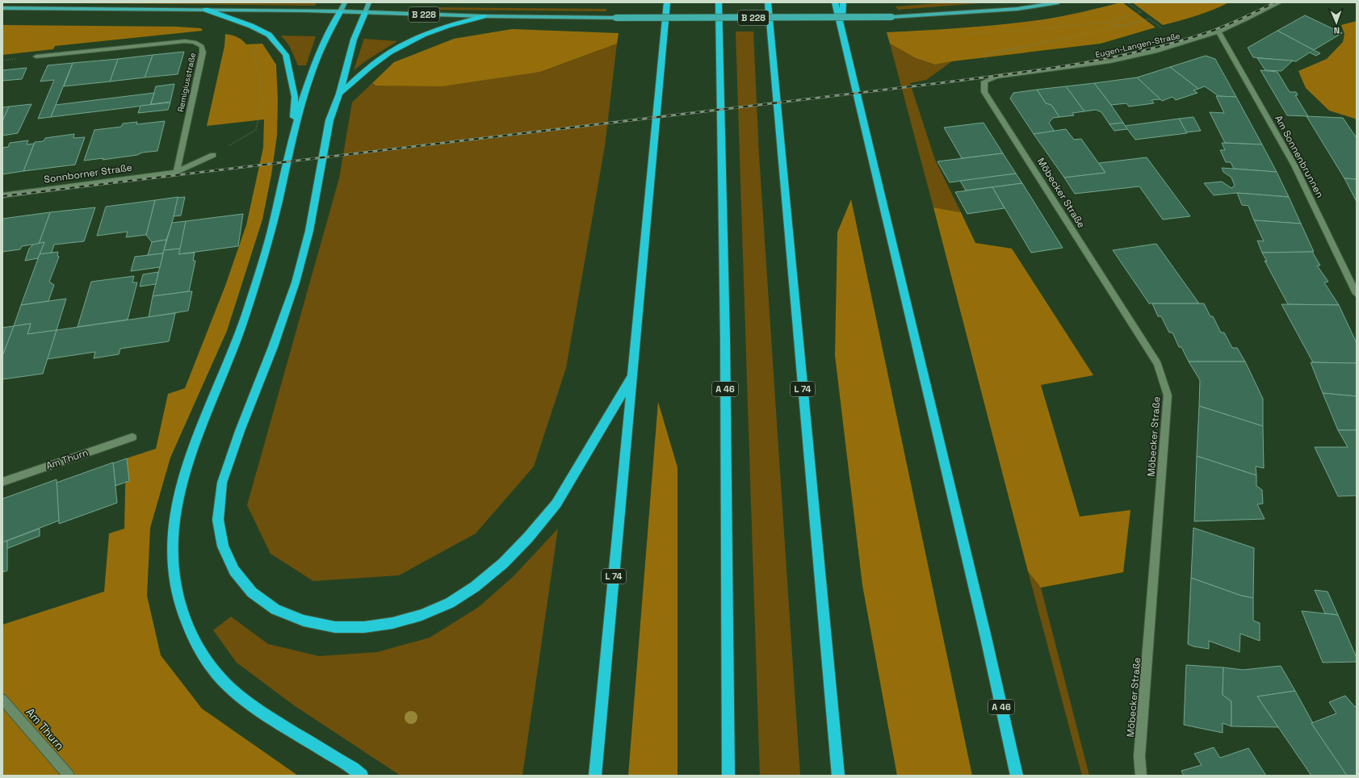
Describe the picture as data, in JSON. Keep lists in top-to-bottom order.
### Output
{
  "streets": {
    "highway": ["A 46", "L 74"],
    "main road": ["B 228"],
    "street": [
      "Eugen-Langen-Straße",
      "Remigiusstraße",
      "Am Sonnenbrunnen",
      "Sonnborner Straße",
      "Möbecker Straße",
      "Am Thurn"
    ]
  },
  "crossings": [
    ["Eugen-Langen-Straße", "Am Sonnenbrunnen"],
    ["Eugen-Langen-Straße", "Möbecker Straße"],
    ["Remigiusstraße", "Sonnborner Straße"]
  ],
  "north": "bottom"
}
